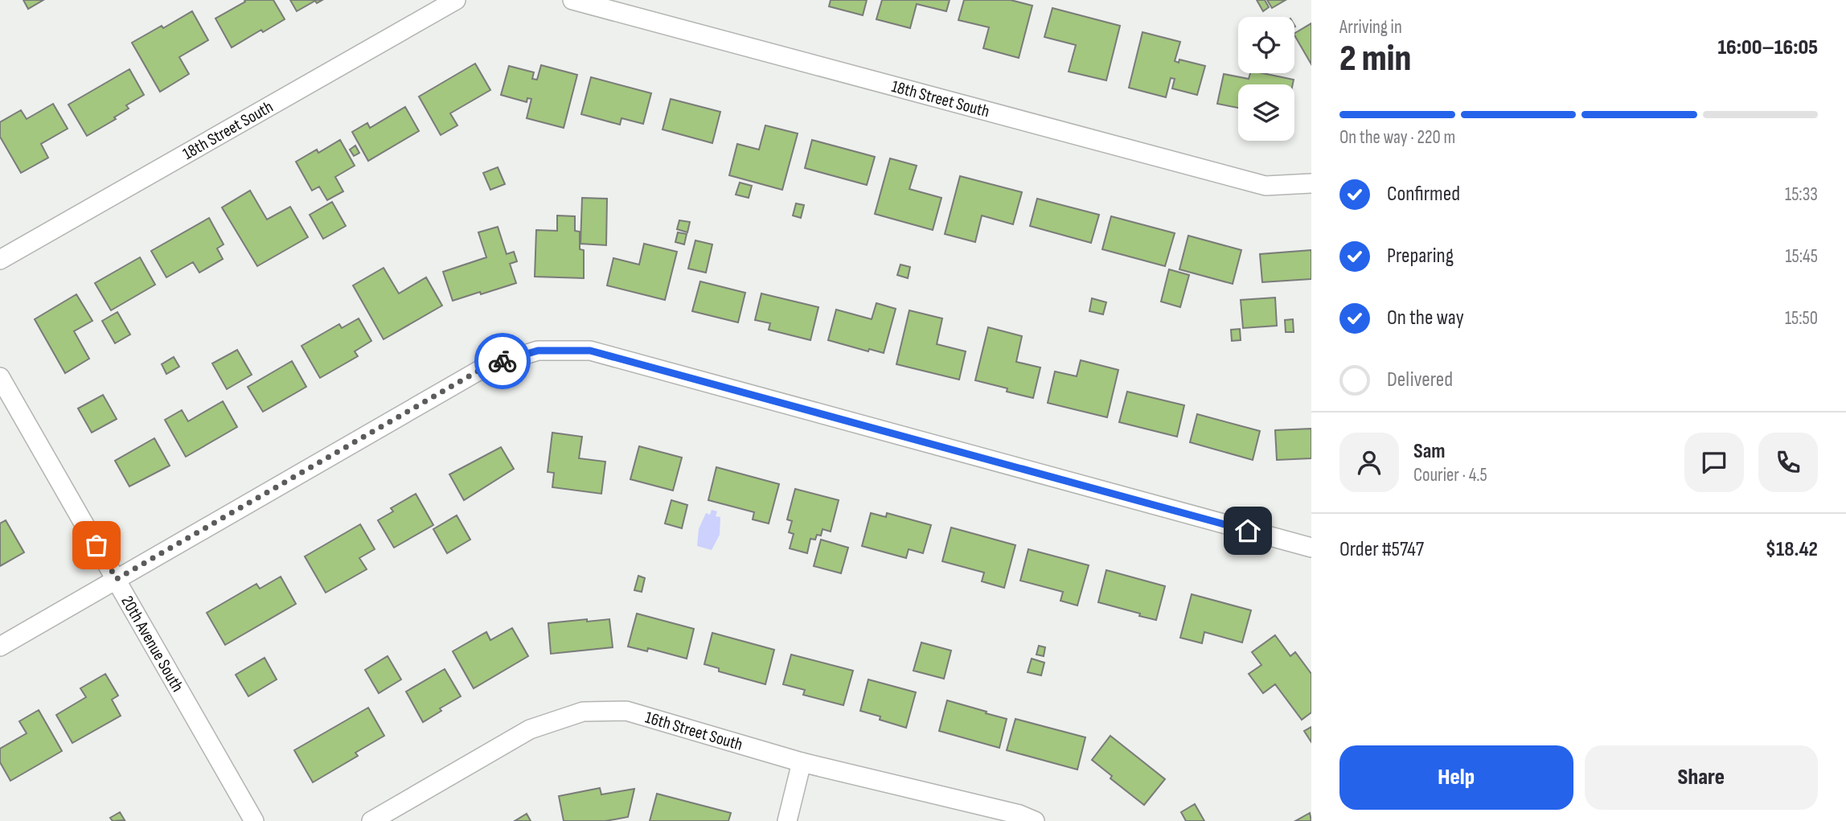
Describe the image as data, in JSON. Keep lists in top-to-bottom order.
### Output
{
  "streets": {
    "street": ["18th Street South", "20th Avenue South", "16th Street South"]
  },
  "page": {
    "heading": ["2 min", "Arriving in", "16:00–16:05"],
    "panel": [
      "Sam",
      "Courier · 4.5",
      "Order #5747",
      "$18.42"
    ],
    "bar": "On the way · 220 m",
    "list": [
      ["Confirmed", "15:33"],
      ["Preparing", "15:45"],
      ["On the way", "15:50"],
      "Delivered"
    ],
    "buttons": ["Help", "Share"]
  }
}
